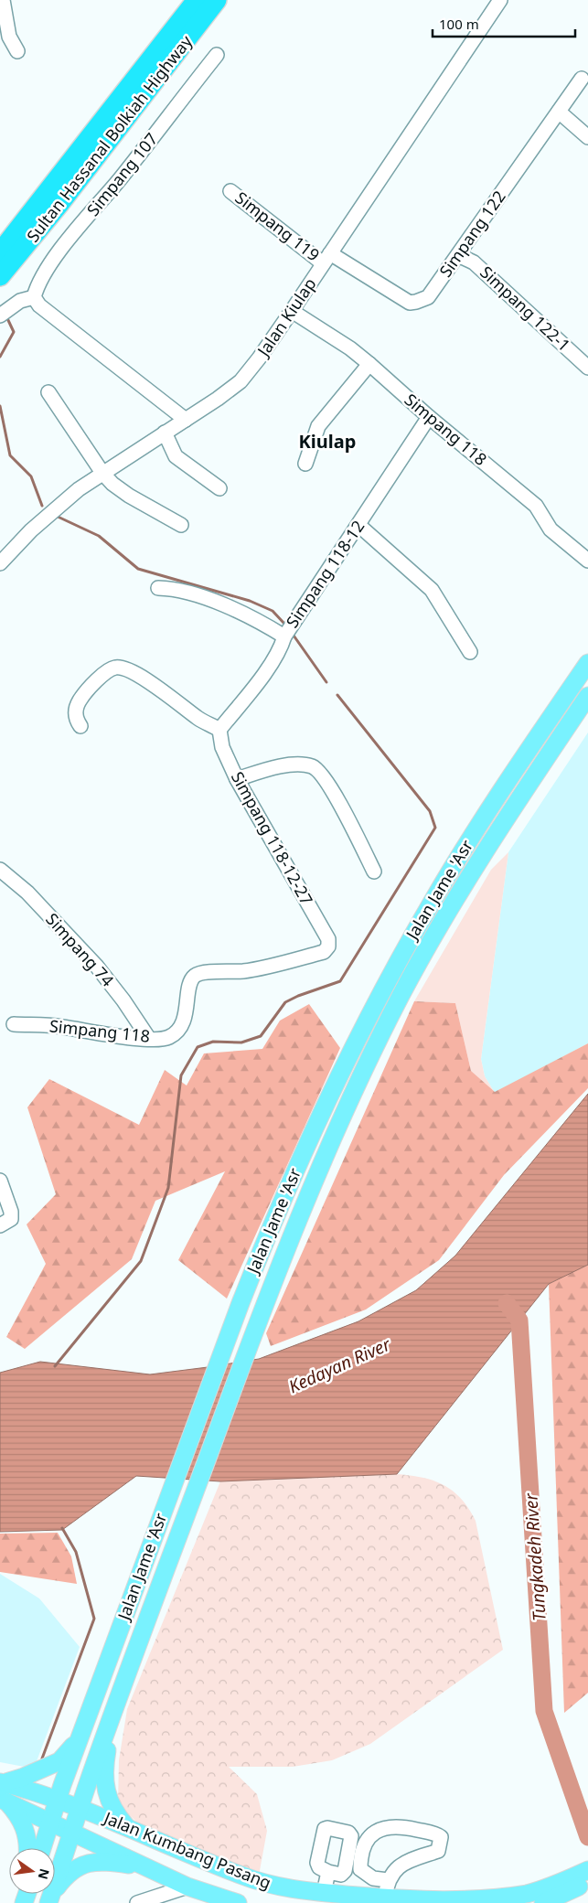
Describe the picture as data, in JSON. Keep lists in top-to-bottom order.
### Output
{
  "streets": {
    "highway": ["Sultan Hassanal Bolkiah Highway"],
    "main road": ["Jalan Jame 'Asr", "Jalan Kumbang Pasang"],
    "street": [
      "Simpang 107",
      "Simpang 119",
      "Simpang 122",
      "Simpang 122-1",
      "Jalan Kiulap",
      "Simpang 118",
      "Simpang 118-12",
      "Simpang 118-12-27",
      "Simpang 74"
    ]
  },
  "crossings": [
    ["Simpang 119", "Simpang 122"],
    ["Simpang 119", "Jalan Kiulap"],
    ["Simpang 122", "Simpang 122-1"],
    ["Simpang 122", "Jalan Kiulap"],
    ["Jalan Kiulap", "Simpang 118"],
    ["Simpang 118", "Simpang 118-12"],
    ["Simpang 118", "Simpang 118-12-27"],
    ["Simpang 118", "Simpang 74"],
    ["Simpang 118-12", "Simpang 118-12-27"],
    ["Jalan Jame 'Asr", "Jalan Kumbang Pasang"]
  ],
  "districts": ["Kiulap"],
  "water": ["Kedayan River", "Tungkadeh River"],
  "scale_bar": "100 m",
  "north": "right"
}
